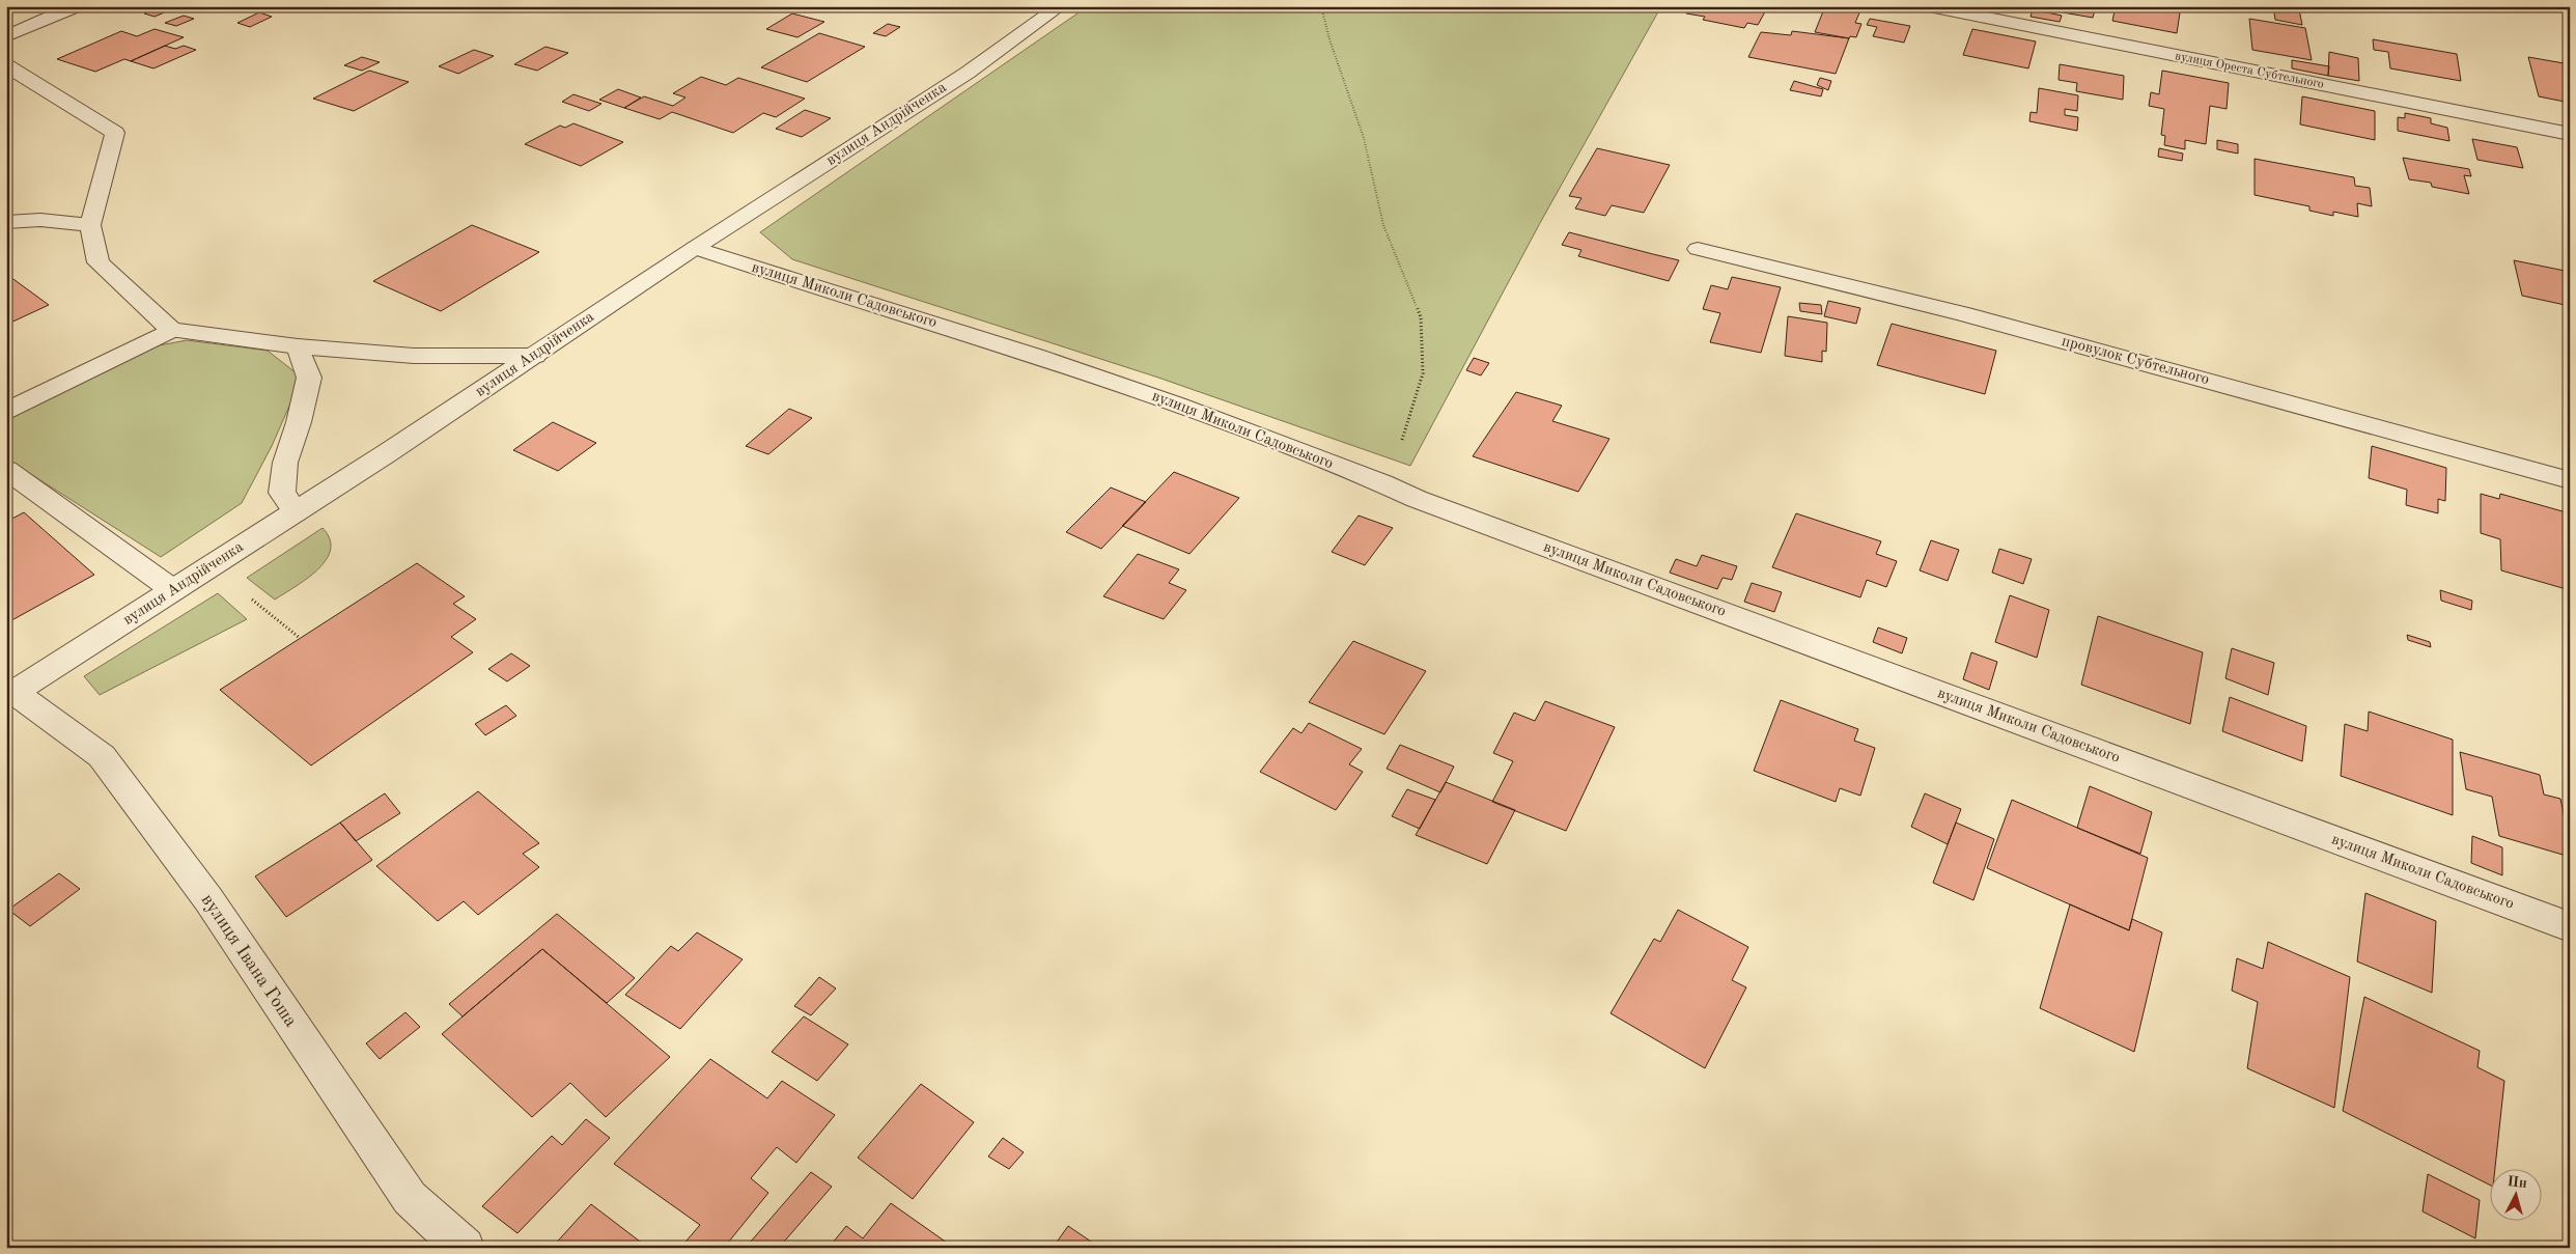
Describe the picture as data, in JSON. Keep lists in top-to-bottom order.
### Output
{
  "streets": {
    "street": [
      "вулиця Ореста Субтельного",
      "вулиця Андрійченка",
      "вулиця Миколи Садовського",
      "провулок Субтельного",
      "вулиця Івана Гоша"
    ]
  },
  "crossings": [
    ["вулиця Андрійченка", "вулиця Миколи Садовського"],
    ["вулиця Андрійченка", "вулиця Івана Гоша"]
  ],
  "north": "top"
}
